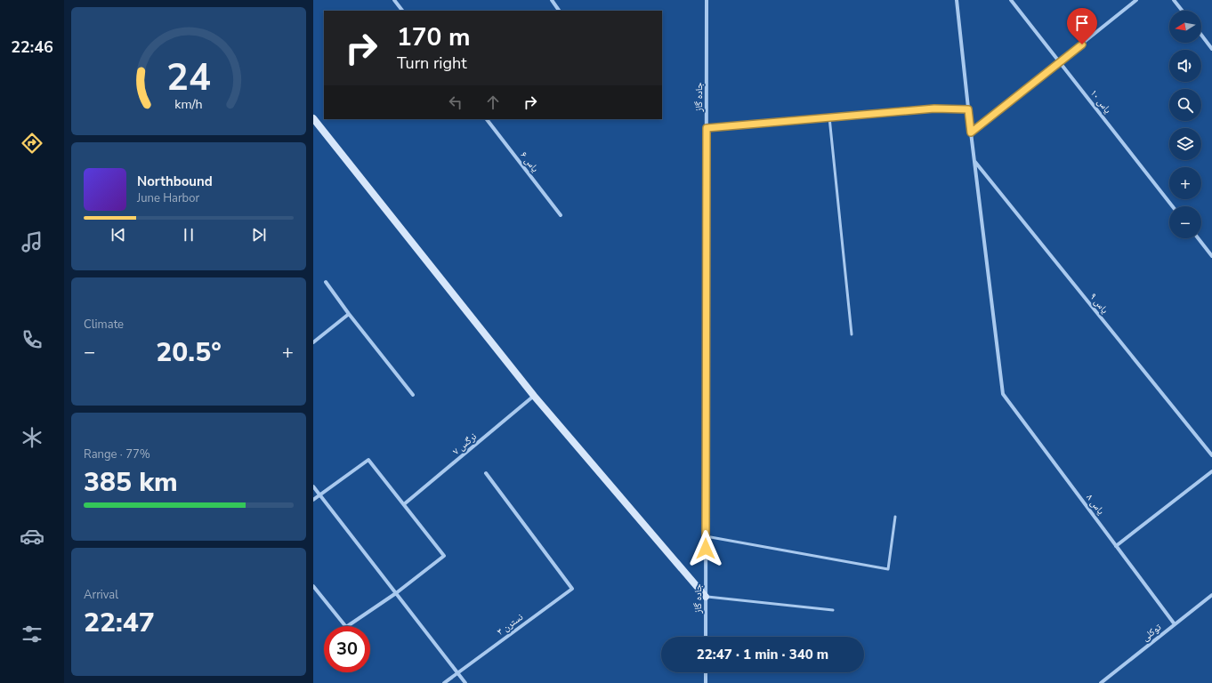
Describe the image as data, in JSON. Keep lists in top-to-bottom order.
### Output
{
  "streets": {
    "street": [
      "جاده گاز",
      "یاس ۱۰",
      "یاس ۶",
      "یاس ۹",
      "نرگس ۷",
      "یاس ۸",
      "نسترن ۳",
      "توکلی"
    ]
  },
  "crossings": [
    ["یاس ۹", "یاس ۸"],
    ["یاس ۸", "توکلی"]
  ],
  "north": "left",
  "page": {
    "tabs": "22:46",
    "map_buttons": ["+", "−"],
    "turn": ["170 m", "Turn right"],
    "song": ["Northbound", "June Harbor"],
    "tile": [
      "Climate",
      ["Range · 77%", "385 km"],
      ["Arrival", "22:47"]
    ],
    "heat": ["−", "20.5°", "+"],
    "limit": "30",
    "trip": "22:47 · 1 min · 340 m",
    "gauge": ["24", "km/h"]
  }
}
